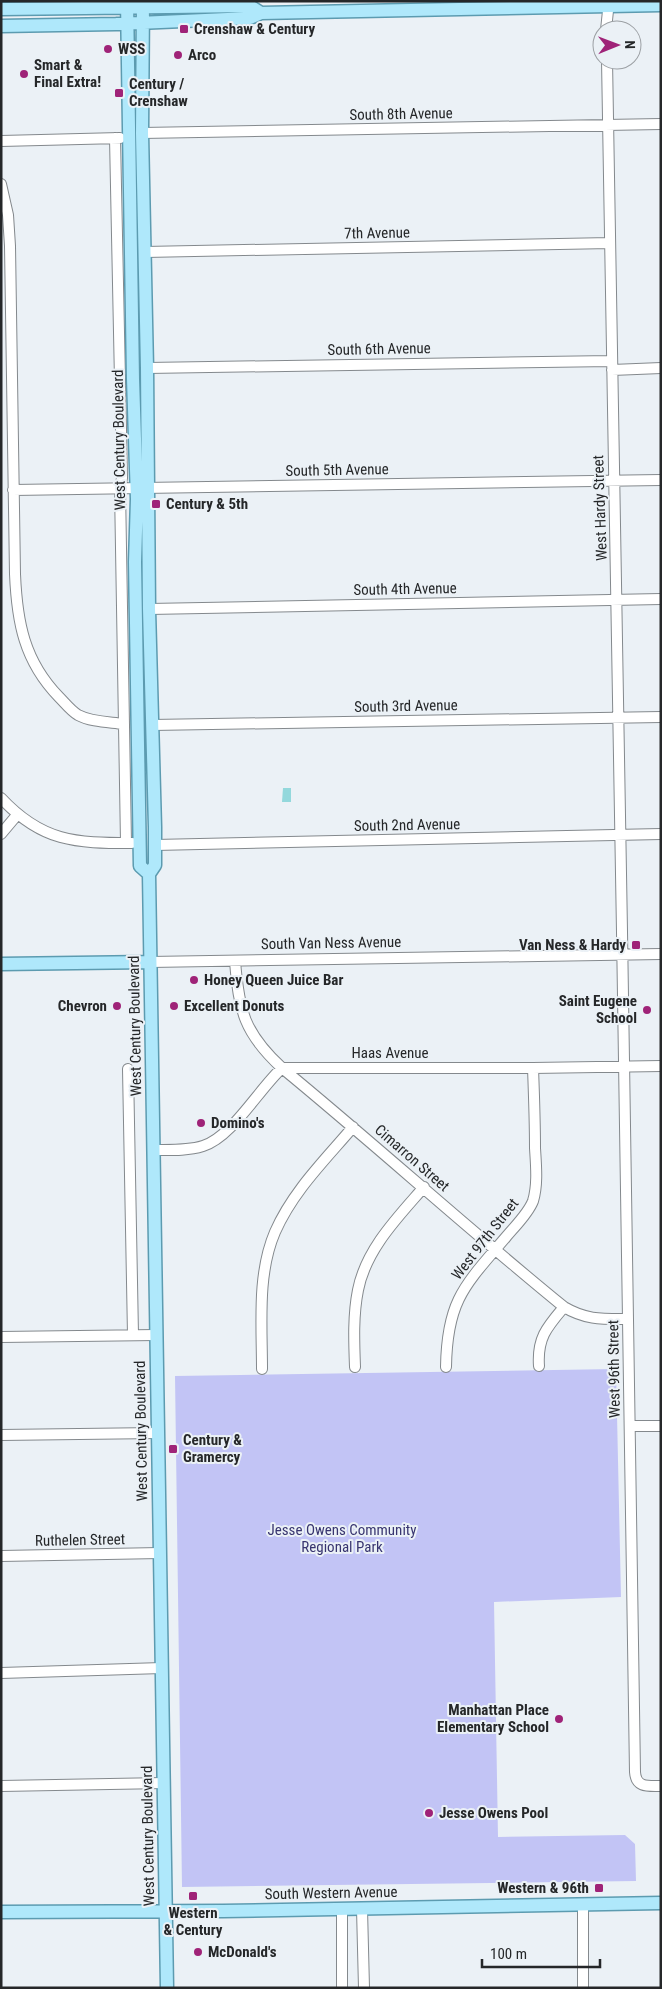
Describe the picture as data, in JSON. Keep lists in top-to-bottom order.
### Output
{
  "streets": {
    "main road": ["West Century Boulevard", "South Van Ness Avenue", "South Western Avenue"],
    "street": [
      "South 8th Avenue",
      "7th Avenue",
      "South 6th Avenue",
      "South 5th Avenue",
      "West Hardy Street",
      "South 4th Avenue",
      "South 3rd Avenue",
      "South 2nd Avenue",
      "Haas Avenue",
      "Cimarron Street",
      "West 97th Street",
      "West 96th Street",
      "Ruthelen Street"
    ]
  },
  "crossings": [
    ["South 8th Avenue", "West Century Boulevard"],
    ["South 8th Avenue", "West Hardy Street"],
    ["7th Avenue", "West Century Boulevard"],
    ["7th Avenue", "West Hardy Street"],
    ["South 6th Avenue", "West Century Boulevard"],
    ["South 6th Avenue", "West Hardy Street"],
    ["West Century Boulevard", "South 5th Avenue"],
    ["West Century Boulevard", "South 4th Avenue"],
    ["West Century Boulevard", "South 3rd Avenue"],
    ["West Century Boulevard", "South 2nd Avenue"],
    ["West Century Boulevard", "South Van Ness Avenue"],
    ["West Century Boulevard", "Ruthelen Street"],
    ["West Century Boulevard", "South Western Avenue"],
    ["South 5th Avenue", "West Hardy Street"],
    ["West Hardy Street", "South 4th Avenue"],
    ["West Hardy Street", "South 3rd Avenue"],
    ["West Hardy Street", "South 2nd Avenue"],
    ["West Hardy Street", "South Van Ness Avenue"],
    ["West Hardy Street", "West 96th Street"],
    ["South Van Ness Avenue", "Cimarron Street"],
    ["South Van Ness Avenue", "West 96th Street"],
    ["Haas Avenue", "Cimarron Street"],
    ["Haas Avenue", "West 97th Street"],
    ["Haas Avenue", "West 96th Street"],
    ["Cimarron Street", "West 97th Street"],
    ["Cimarron Street", "West 96th Street"]
  ],
  "parks": ["Jesse Owens Community Regional Park"],
  "places": {
    "transit": [
      "Crenshaw & Century",
      "Century / Crenshaw",
      "Century & 5th",
      "Van Ness & Hardy",
      "Century & Gramercy",
      "Western & 96th",
      "Western & Century"
    ],
    "other": [
      "WSS",
      "Arco",
      "Smart & Final Extra!",
      "Honey Queen Juice Bar",
      "Chevron",
      "Excellent Donuts",
      "Saint Eugene School",
      "Domino's",
      "Manhattan Place Elementary School",
      "Jesse Owens Pool",
      "McDonald's"
    ]
  },
  "scale_bar": "100 m",
  "north": "right"
}
